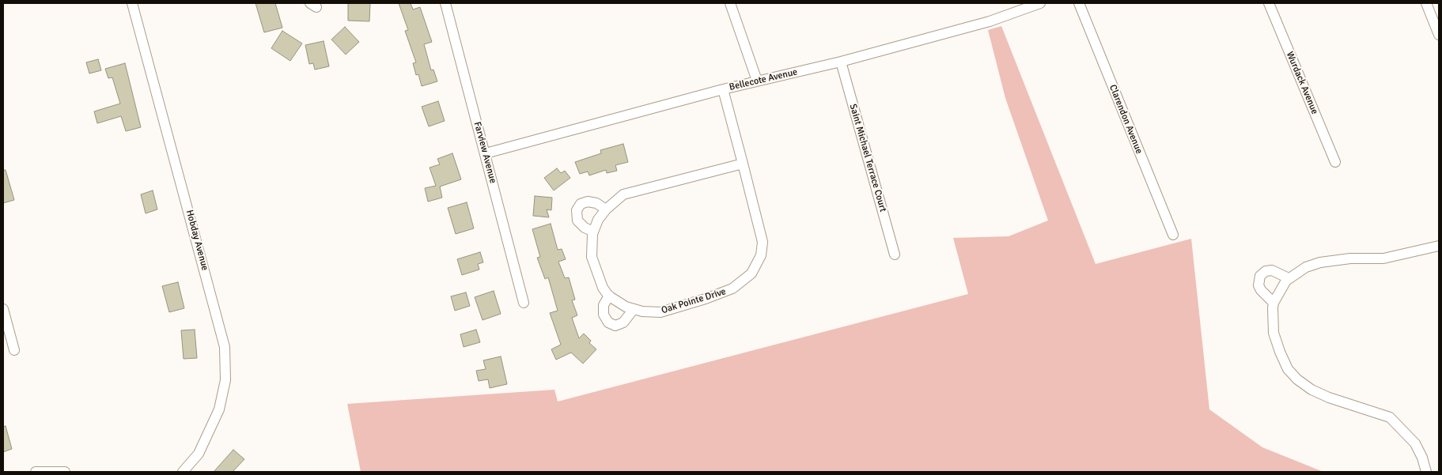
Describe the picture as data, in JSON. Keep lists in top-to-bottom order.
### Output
{
  "streets": {
    "street": [
      "Bellecote Avenue",
      "Wurdack Avenue",
      "Clarendon Avenue",
      "Farview Avenue",
      "Saint Michael Terrace Court",
      "Hobday Avenue",
      "Oak Pointe Drive"
    ]
  },
  "crossings": [
    ["Bellecote Avenue", "Farview Avenue"],
    ["Bellecote Avenue", "Saint Michael Terrace Court"],
    ["Bellecote Avenue", "Oak Pointe Drive"]
  ]
}
